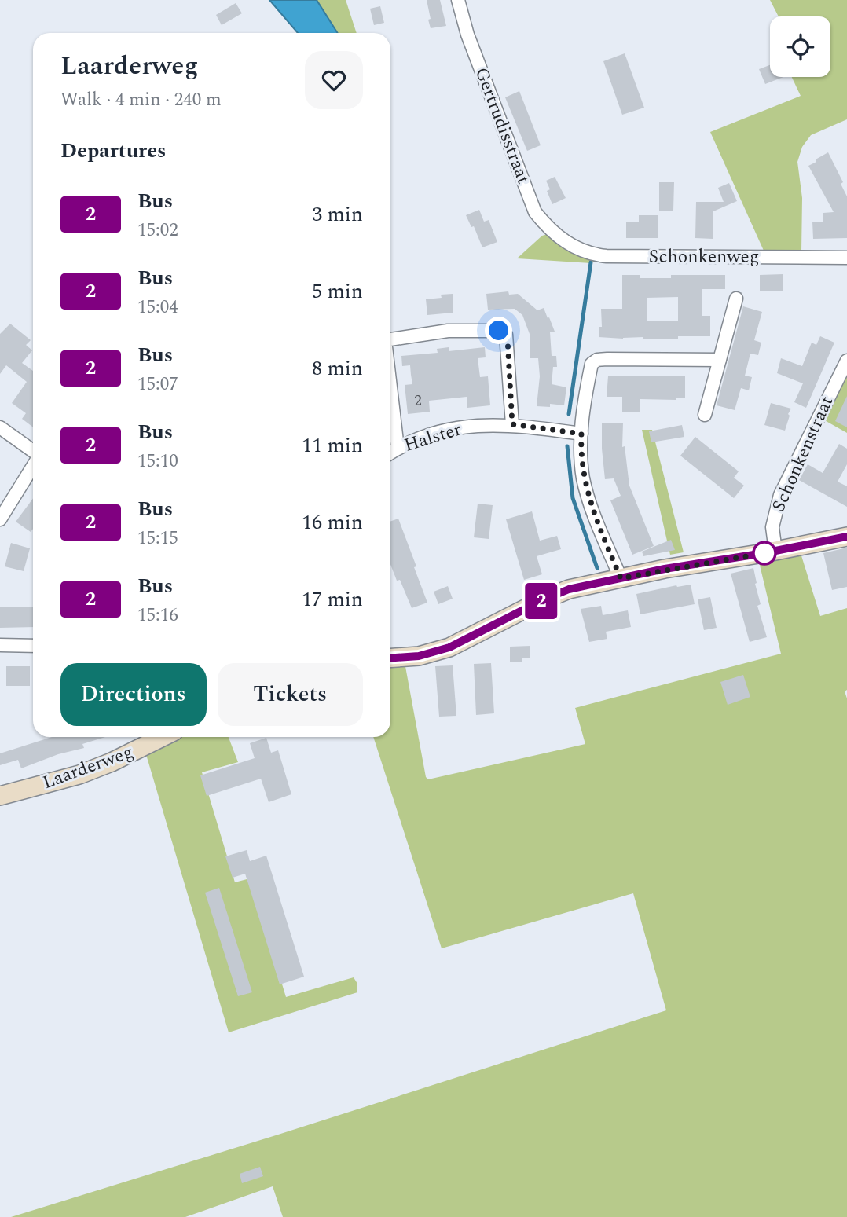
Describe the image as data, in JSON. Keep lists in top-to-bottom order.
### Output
{
  "streets": {
    "street": [
      "Gertrudisstraat",
      "Schonkenweg",
      "Halster",
      "Schonkenstraat",
      "Laarderweg"
    ]
  },
  "crossings": [
    ["Gertrudisstraat", "Schonkenweg"]
  ],
  "lines": ["bus line 2"],
  "house_numbers": ["2"],
  "page": {
    "on_map": "2",
    "heading": [
      ["Laarderweg", "Walk · 4 min · 240 m"],
      "Departures"
    ],
    "list": [
      {
        "mark": "2",
        "name": "Bus",
        "note": "15:02",
        "value": "3 min"
      },
      {
        "mark": "2",
        "name": "Bus",
        "note": "15:04",
        "value": "5 min"
      },
      {
        "mark": "2",
        "name": "Bus",
        "note": "15:07",
        "value": "8 min"
      },
      {
        "mark": "2",
        "name": "Bus",
        "note": "15:10",
        "value": "11 min"
      },
      {
        "mark": "2",
        "name": "Bus",
        "note": "15:15",
        "value": "16 min"
      },
      {
        "mark": "2",
        "name": "Bus",
        "note": "15:16",
        "value": "17 min"
      }
    ],
    "buttons": ["Directions", "Tickets"]
  }
}
